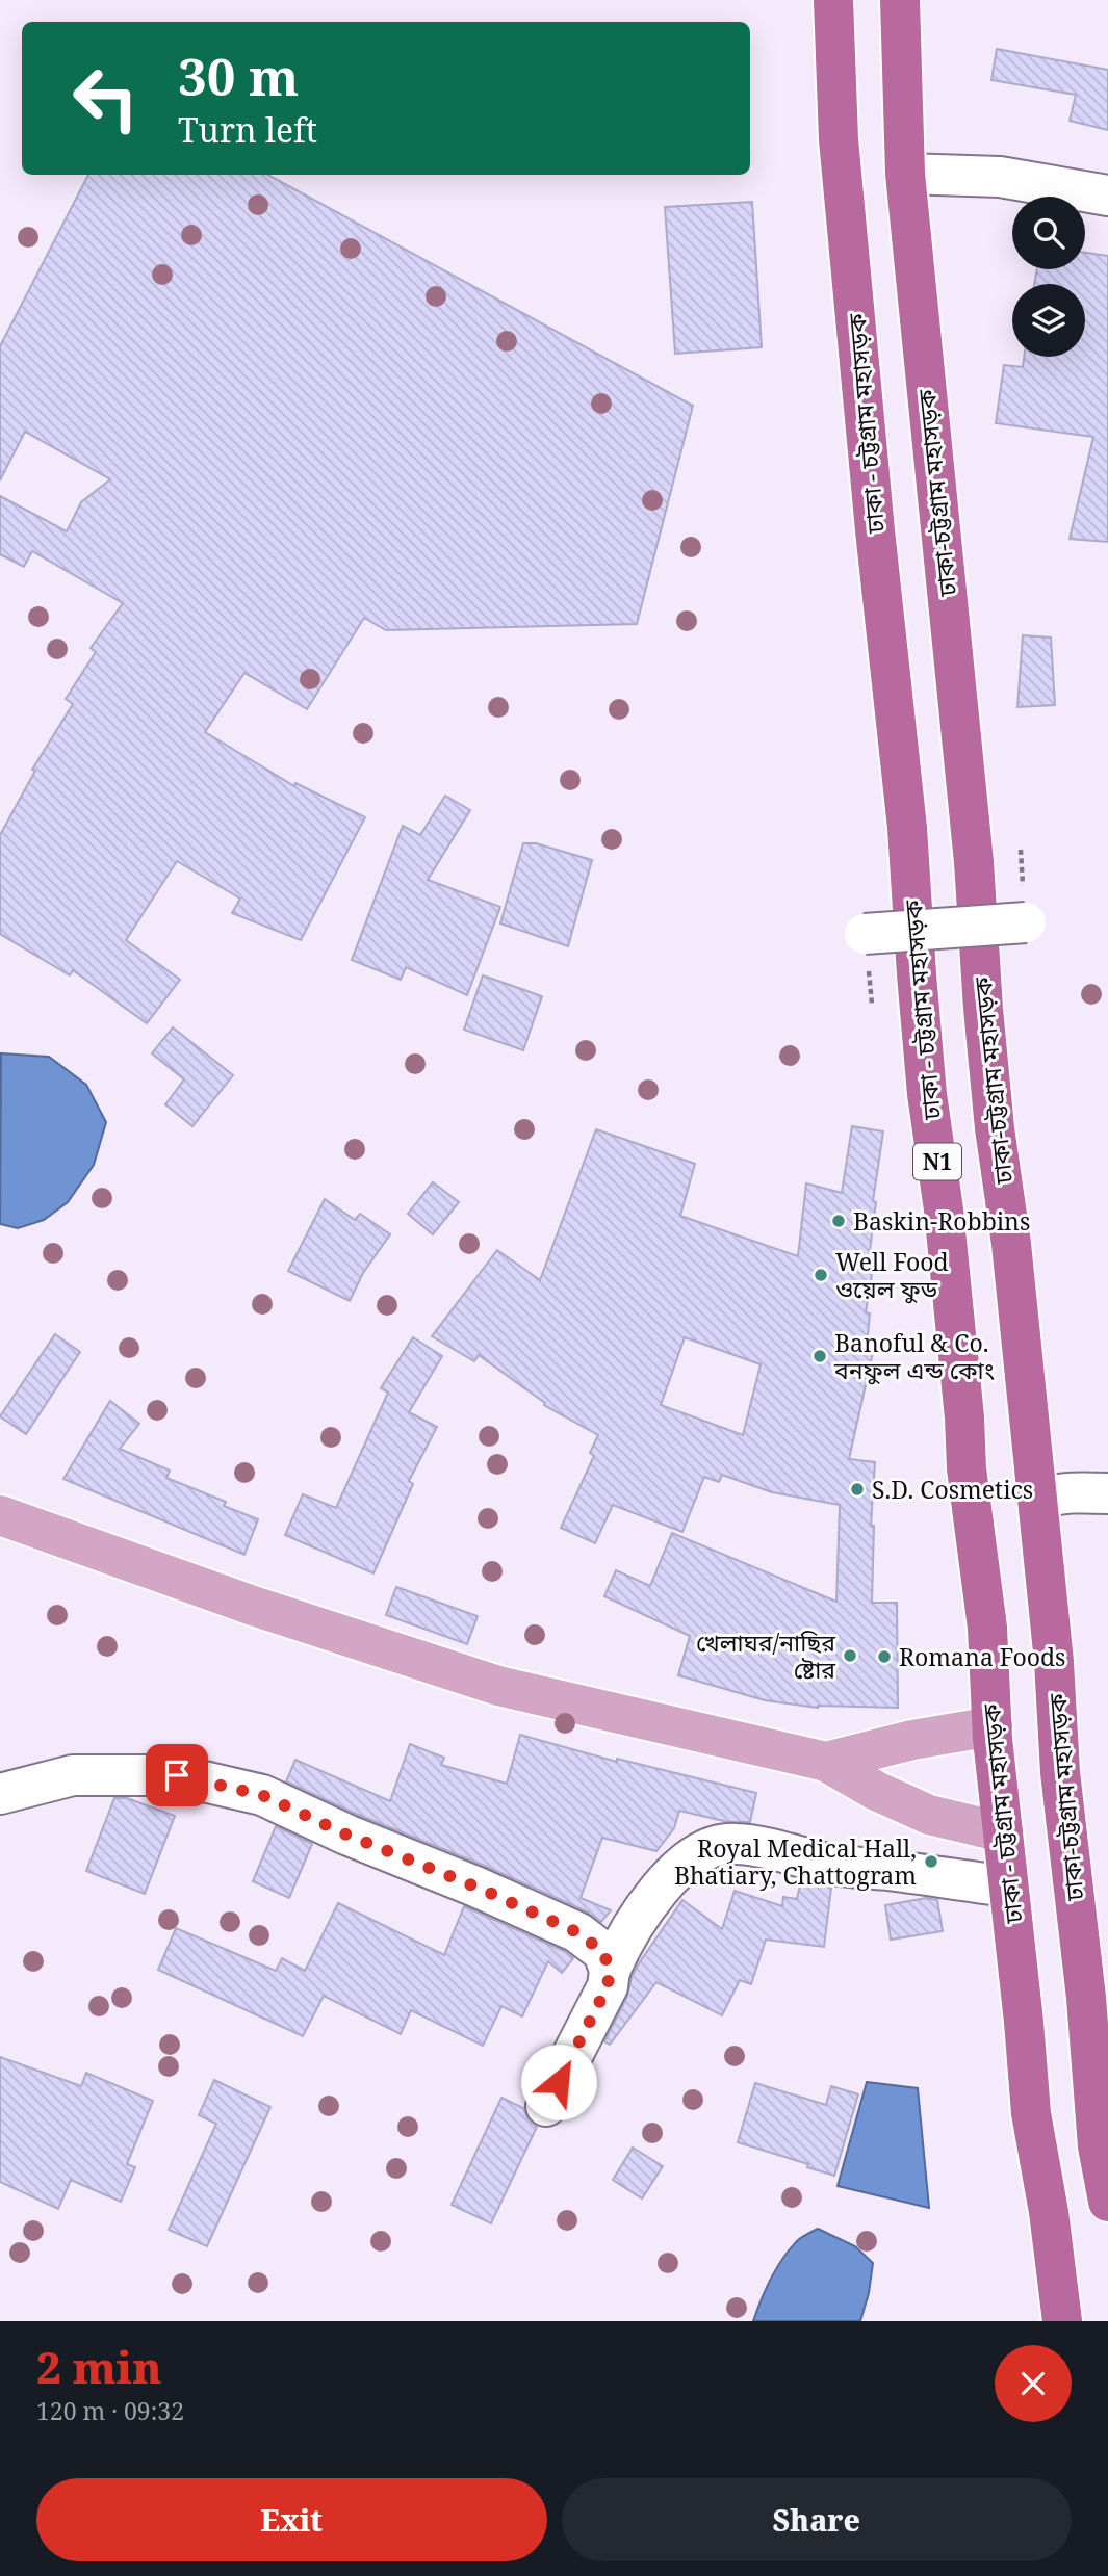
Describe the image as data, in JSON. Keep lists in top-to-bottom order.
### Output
{
  "streets": {
    "highway": ["ঢাকা - চট্টগ্রাম মহাসড়ক", "ঢাকা-চট্টগ্রাম মহাসড়ক", "N1"]
  },
  "places": [
    "Baskin-Robbins",
    "Well Food ওয়েল ফুড",
    "Banoful & Co. বনফুল এন্ড কোং",
    "S.D. Cosmetics",
    "খেলাঘর/নাছির ষ্টোর",
    "Romana Foods",
    "Royal Medical Hall, Bhatiary, Chattogram"
  ],
  "page": {
    "turn": ["30 m", "Turn left"],
    "heading": ["2 min", "120 m · 09:32"],
    "buttons": ["Exit", "Share"]
  }
}
